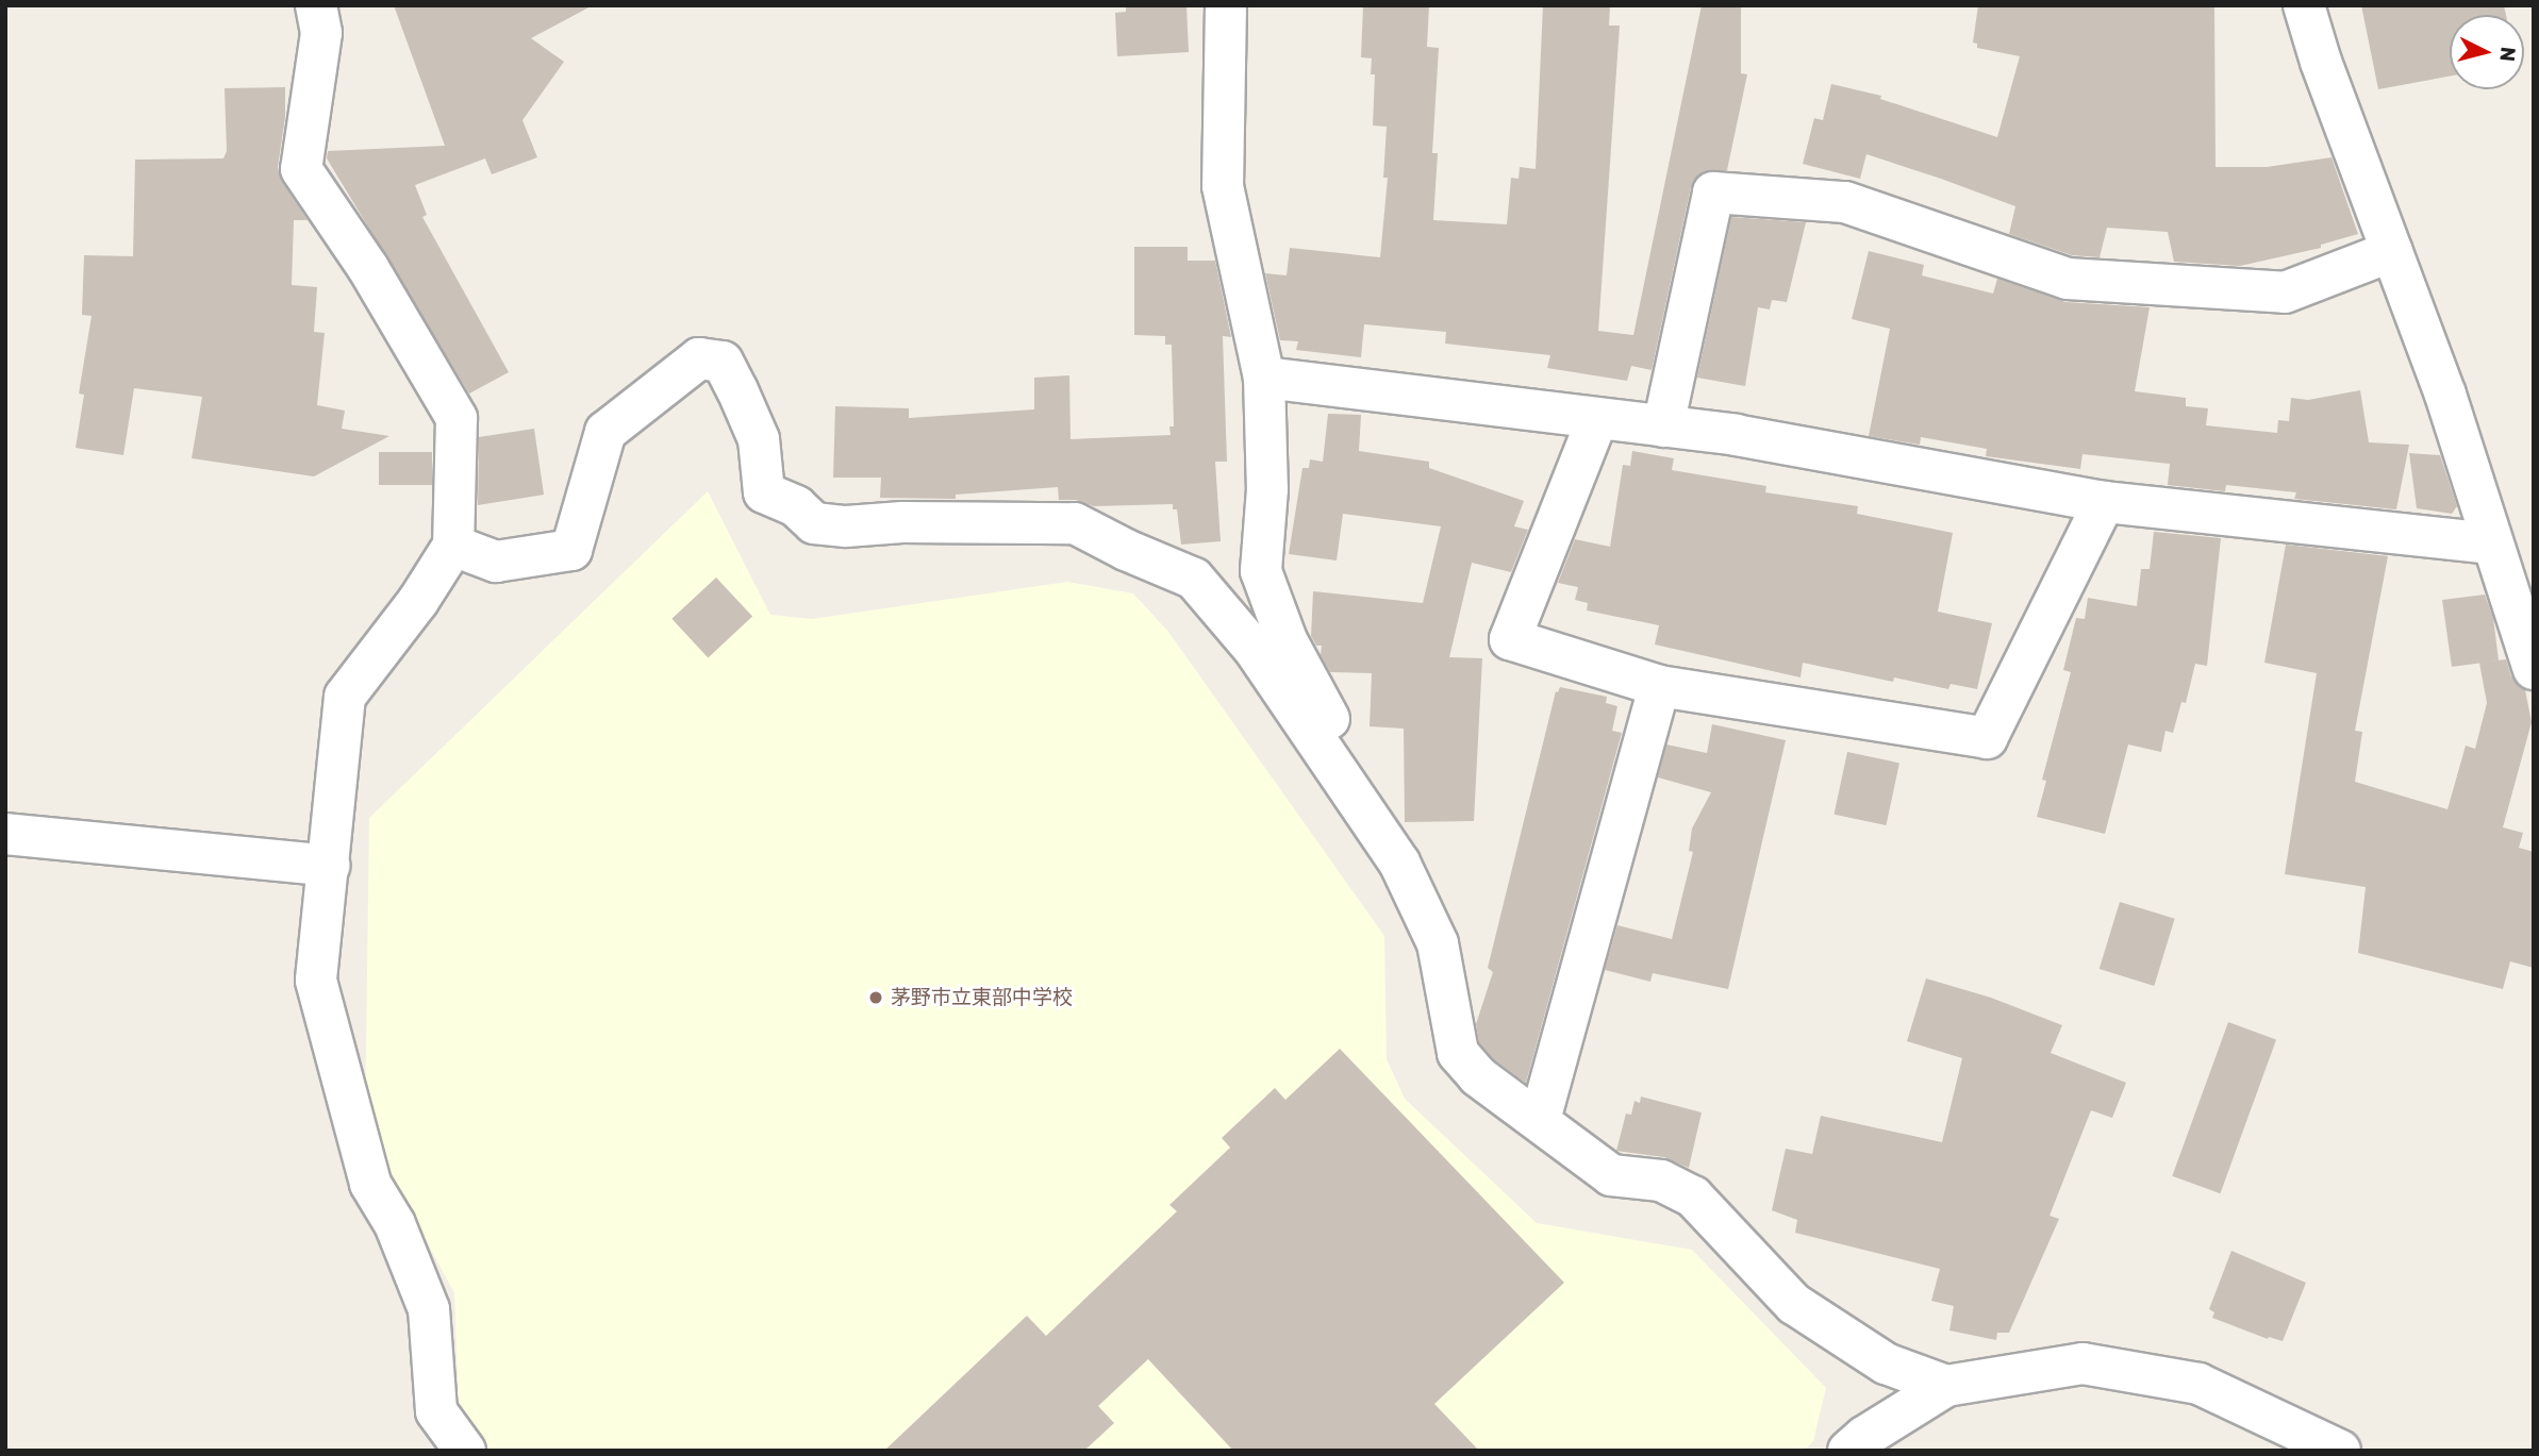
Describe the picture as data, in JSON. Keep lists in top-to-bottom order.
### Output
{
  "places": ["茅野市立東部中学校"],
  "north": "right"
}
